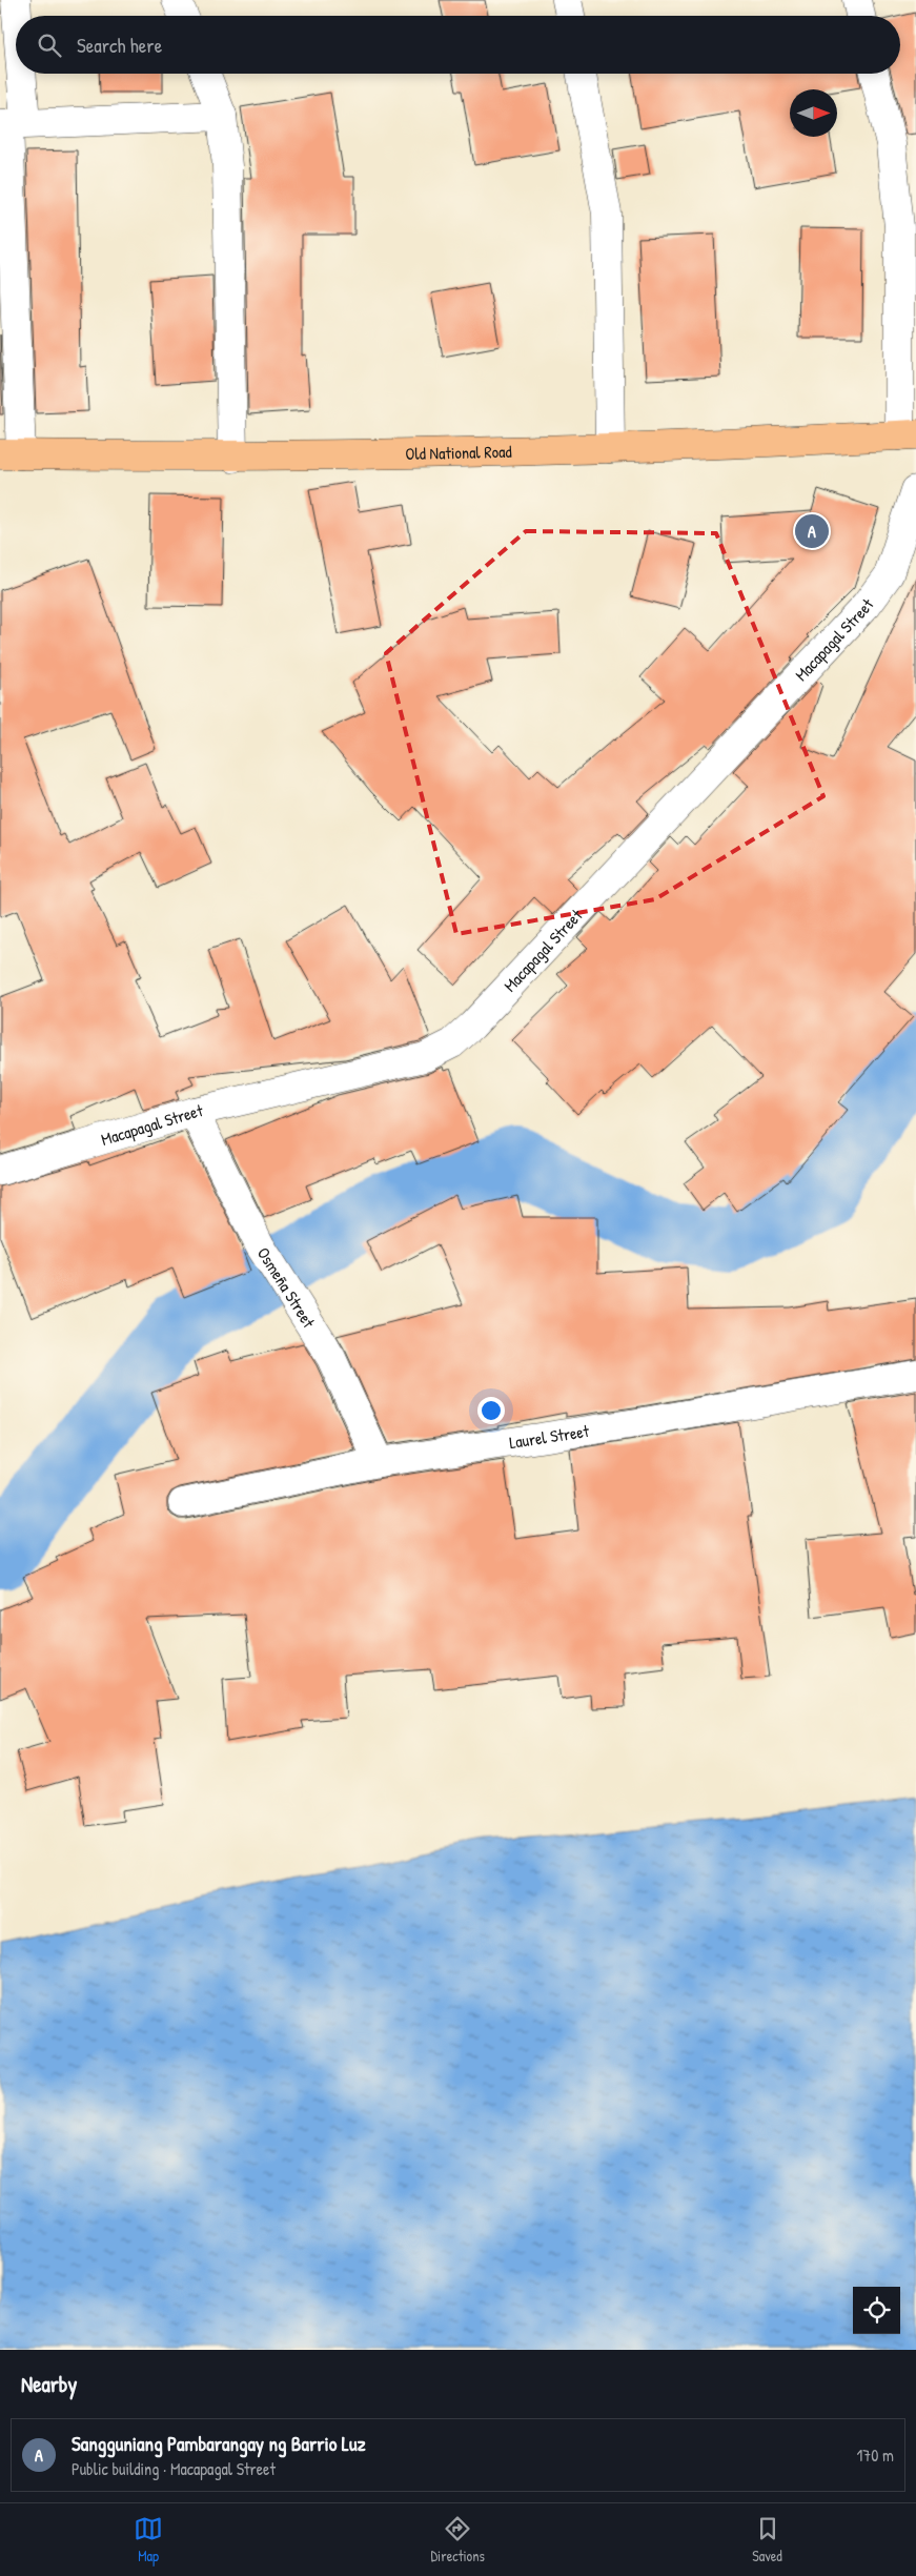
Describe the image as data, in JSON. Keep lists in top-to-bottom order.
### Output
{
  "streets": {
    "main road": ["Old National Road"],
    "street": ["Macapagal Street", "Osmeña Street", "Laurel Street"]
  },
  "crossings": [
    ["Macapagal Street", "Osmeña Street"],
    ["Osmeña Street", "Laurel Street"]
  ],
  "north": "right",
  "page": {
    "search": "Search here",
    "pins": "A",
    "heading": "Nearby",
    "list": [
      {
        "mark": "A",
        "name": "Sangguniang Pambarangay ng Barrio Luz",
        "note": "Public building · Macapagal Street",
        "value": "170 m"
      }
    ],
    "nav": ["Map", "Directions", "Saved"]
  }
}
